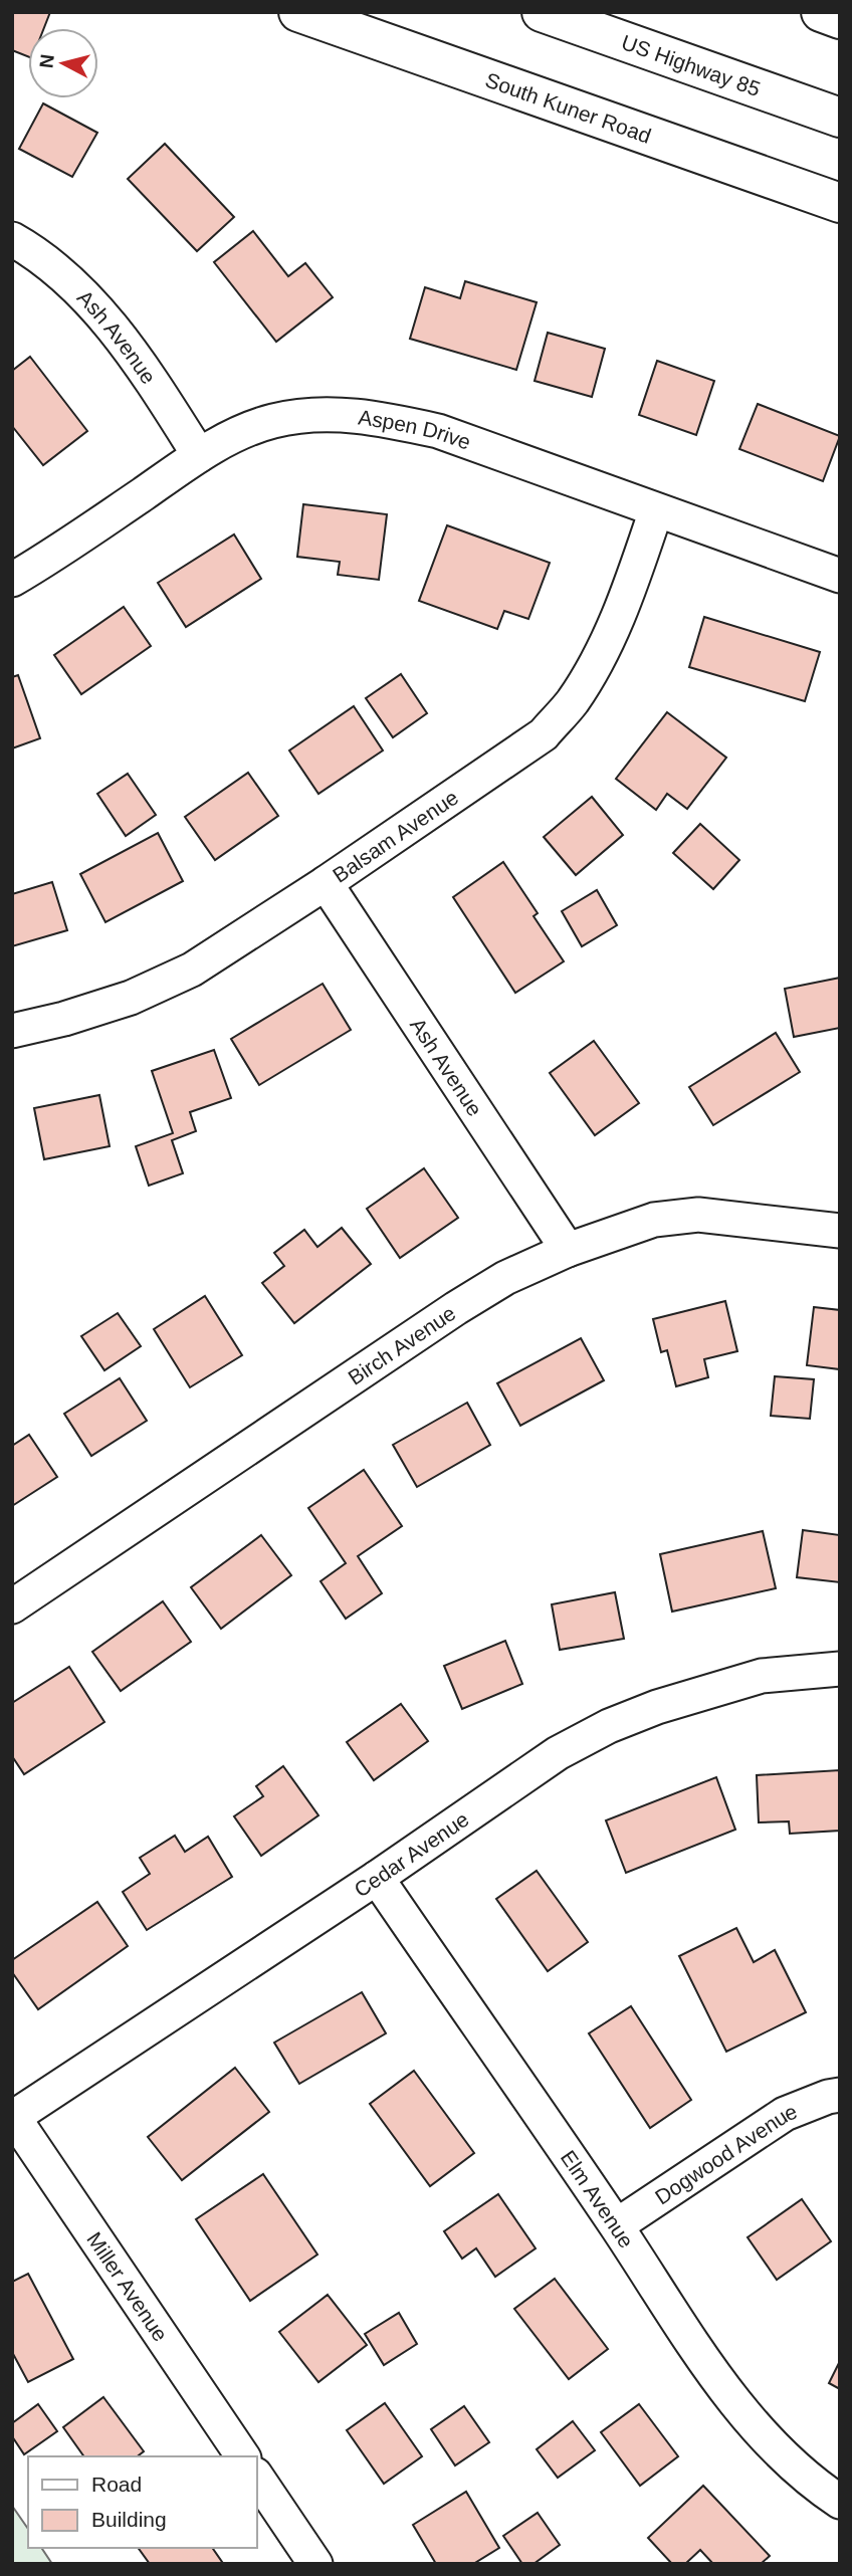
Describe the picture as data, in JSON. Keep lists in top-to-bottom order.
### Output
{
  "streets": {
    "main road": ["US Highway 85", "South Kuner Road"],
    "street": [
      "Ash Avenue",
      "Aspen Drive",
      "Balsam Avenue",
      "Birch Avenue",
      "Cedar Avenue",
      "Dogwood Avenue",
      "Elm Avenue",
      "Miller Avenue"
    ]
  },
  "crossings": [
    ["Ash Avenue", "Aspen Drive"],
    ["Ash Avenue", "Balsam Avenue"],
    ["Ash Avenue", "Birch Avenue"],
    ["Aspen Drive", "Balsam Avenue"],
    ["Cedar Avenue", "Elm Avenue"],
    ["Cedar Avenue", "Miller Avenue"],
    ["Dogwood Avenue", "Elm Avenue"]
  ],
  "legend": ["Road", "Building"],
  "north": "left"
}
